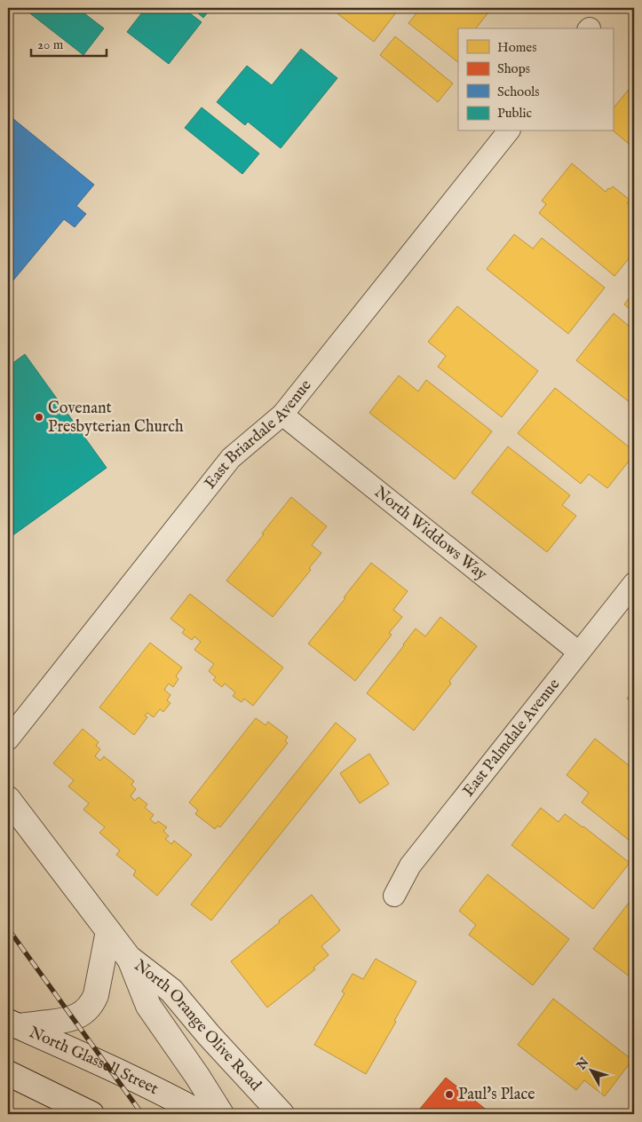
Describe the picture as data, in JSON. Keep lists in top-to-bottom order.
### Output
{
  "streets": {
    "street": [
      "East Briardale Avenue",
      "North Widdows Way",
      "East Palmdale Avenue",
      "North Orange Olive Road",
      "North Glassell Street"
    ]
  },
  "crossings": [
    ["East Briardale Avenue", "North Widdows Way"],
    ["North Widdows Way", "East Palmdale Avenue"]
  ],
  "places": ["Covenant Presbyterian Church", "Paul's Place"],
  "legend": [
    "Homes",
    "Shops",
    "Schools",
    "Public"
  ],
  "scale_bar": "20 m",
  "north": "top left"
}
